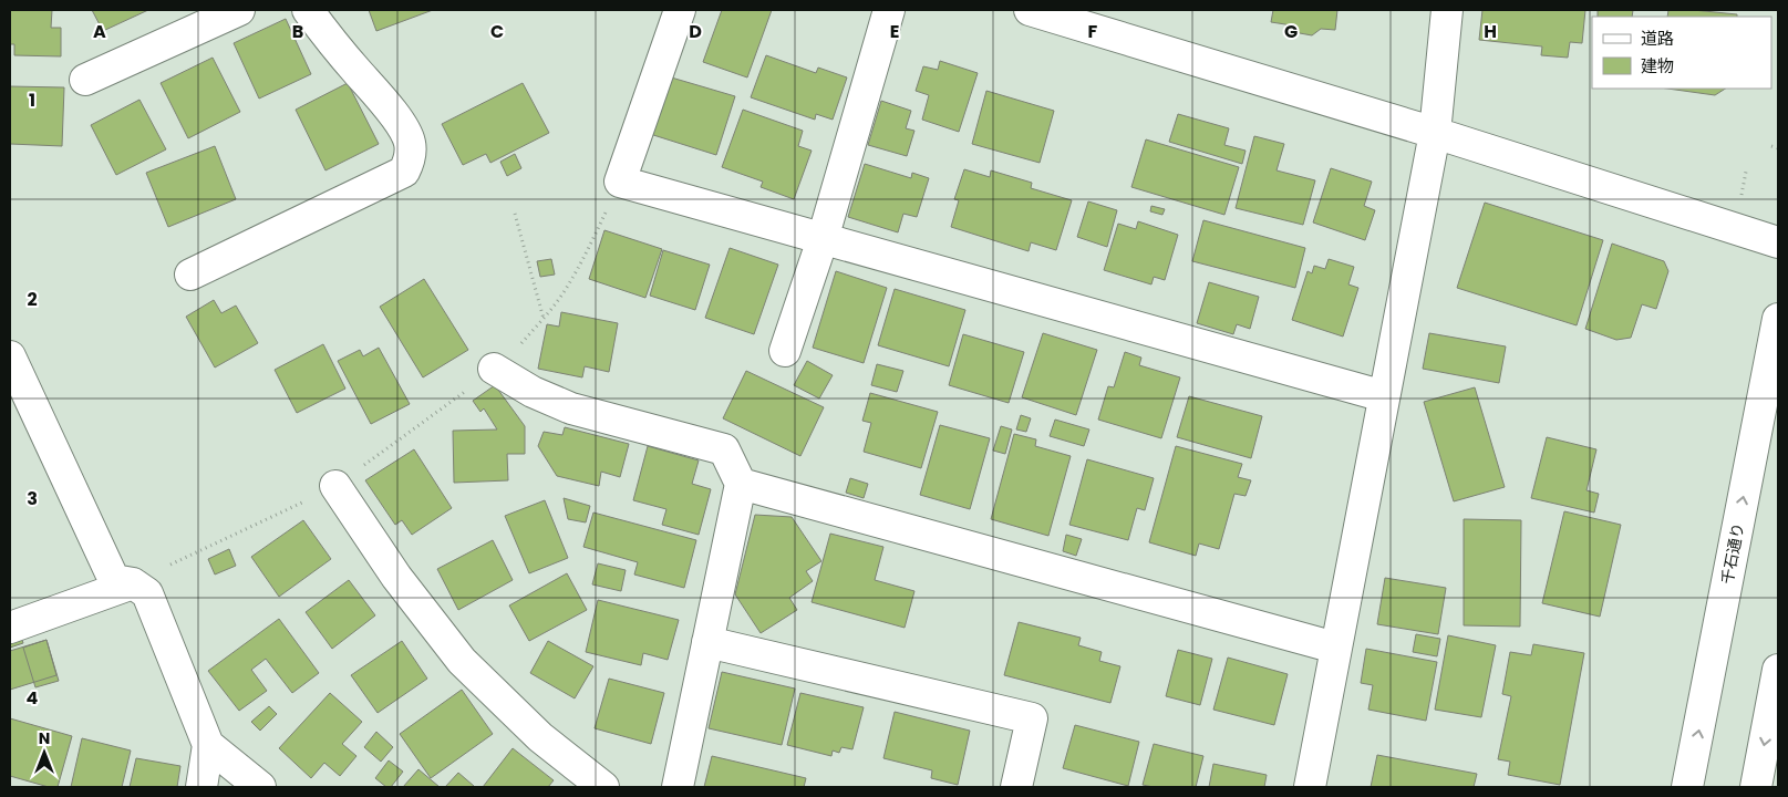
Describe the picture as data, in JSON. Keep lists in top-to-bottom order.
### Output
{
  "streets": {
    "street": ["千石通り"]
  },
  "one_way": ["千石通り"],
  "legend": ["道路", "建物"],
  "north": "top",
  "grid": {
    "columns": [
      "A",
      "B",
      "C",
      "D",
      "E",
      "F",
      "G",
      "H"
    ],
    "rows": [
      "1",
      "2",
      "3",
      "4"
    ]
  }
}
